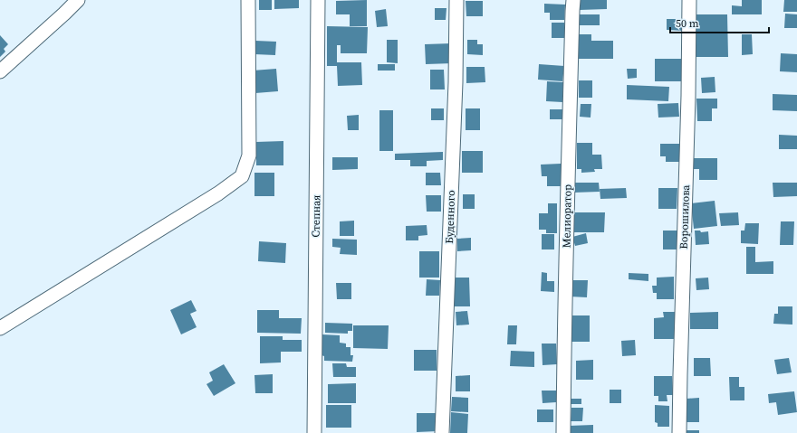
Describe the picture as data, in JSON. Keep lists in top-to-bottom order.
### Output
{
  "streets": {
    "street": [
      "Степная",
      "Мелиоратор",
      "Буденного",
      "Ворошилова"
    ]
  },
  "scale_bar": "50 m"
}
